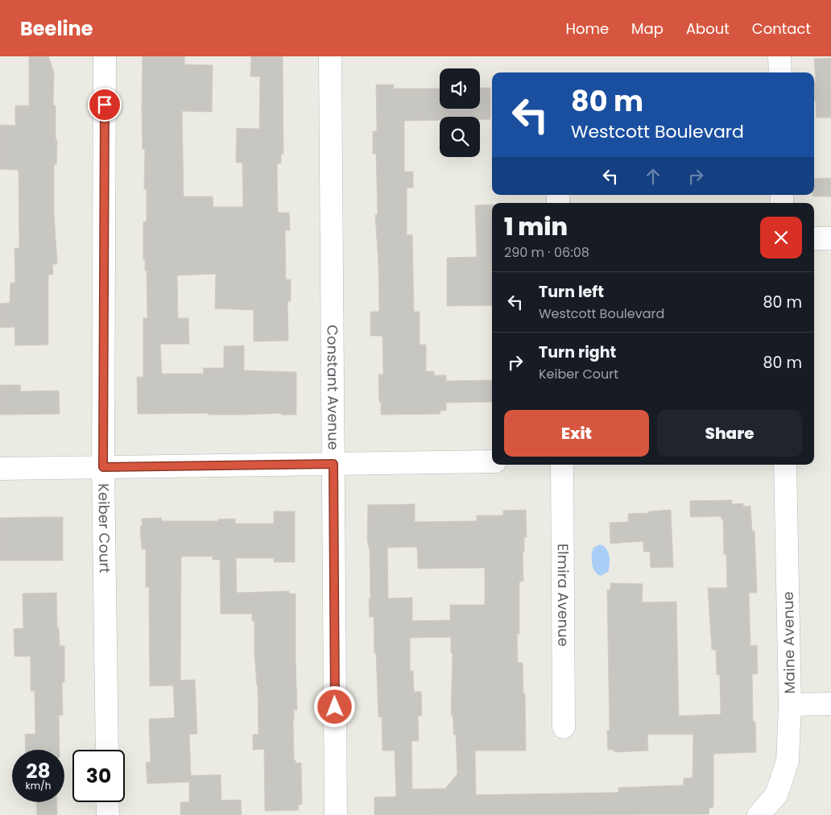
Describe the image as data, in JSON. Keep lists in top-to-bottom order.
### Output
{
  "streets": {
    "street": [
      "Constant Avenue",
      "Keiber Court",
      "Elmira Avenue",
      "Maine Avenue"
    ]
  },
  "page": {
    "header": "Beeline",
    "nav": [
      "Home",
      "Map",
      "About",
      "Contact"
    ],
    "turn": ["80 m", "Westcott Boulevard"],
    "heading": ["1 min", "290 m · 06:08"],
    "list": [
      {
        "name": "Turn left",
        "note": "Westcott Boulevard",
        "value": "80 m"
      },
      {
        "name": "Turn right",
        "note": "Keiber Court",
        "value": "80 m"
      }
    ],
    "buttons": ["Exit", "Share"],
    "speed": "28 km/h",
    "limit": "30"
  }
}
